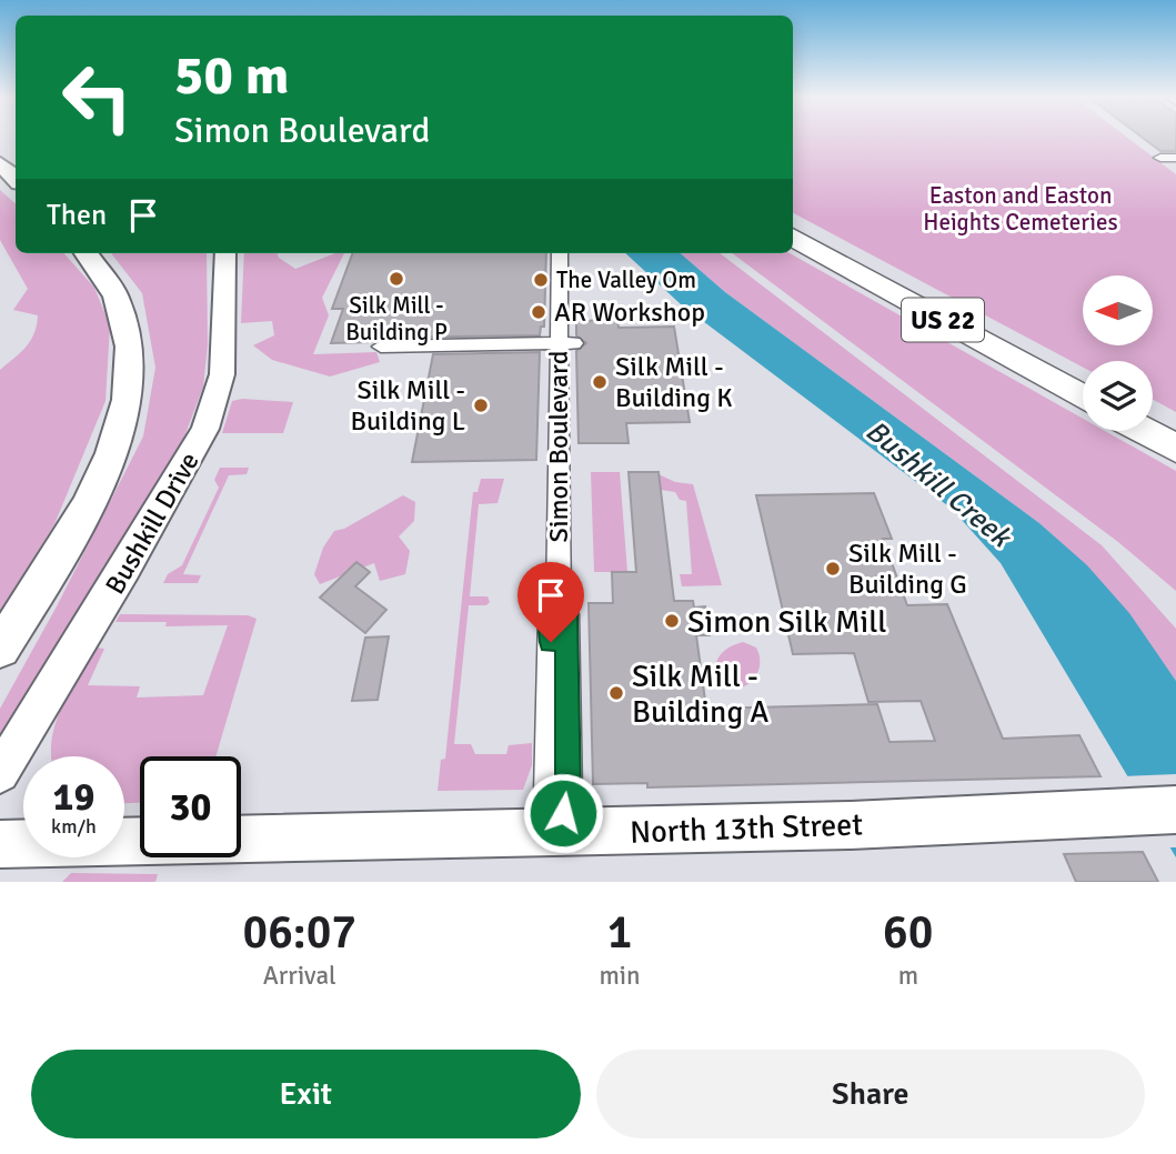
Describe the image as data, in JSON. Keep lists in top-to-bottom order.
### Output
{
  "streets": {
    "highway": ["US 22"],
    "main road": ["North 13th Street"],
    "street": ["Simon Boulevard", "Bushkill Drive"]
  },
  "crossings": [
    ["Simon Boulevard", "North 13th Street"]
  ],
  "water": ["Bushkill Creek"],
  "parks": ["Easton and Easton Heights Cemeteries"],
  "places": [
    "Silk Mill - Building P",
    "The Valley Om",
    "AR Workshop",
    "Silk Mill - Building K",
    "Silk Mill - Building L",
    "Silk Mill - Building G",
    "Simon Silk Mill",
    "Silk Mill - Building A"
  ],
  "north": "left",
  "page": {
    "turn": ["50 m", "Simon Boulevard"],
    "then": "Then",
    "speed": "19 km/h",
    "limit": "30",
    "eta": [
      "06:07",
      "Arrival",
      "1",
      "min",
      "60",
      "m"
    ],
    "buttons": ["Exit", "Share"]
  }
}
